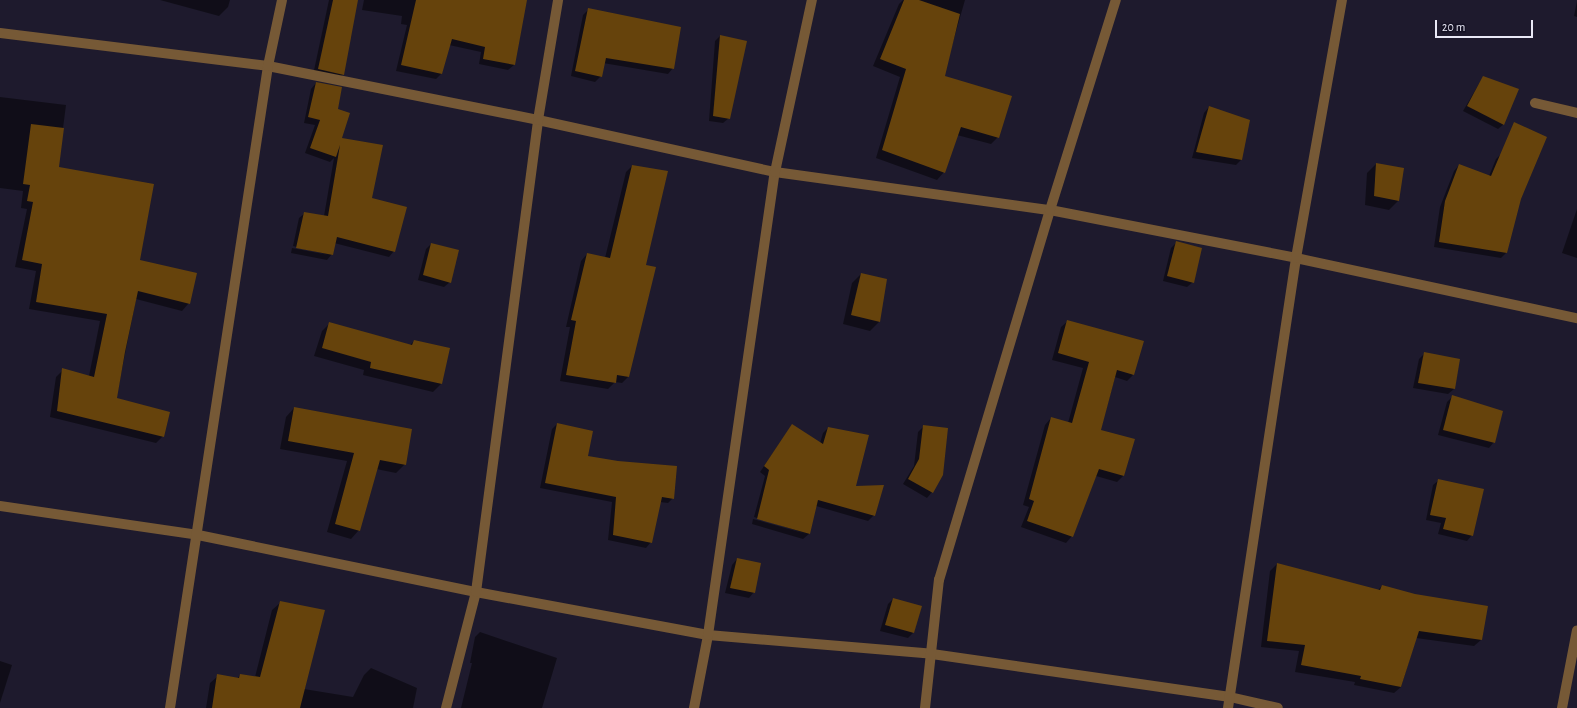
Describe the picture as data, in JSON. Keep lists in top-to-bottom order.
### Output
{
  "scale_bar": "20 m"
}
